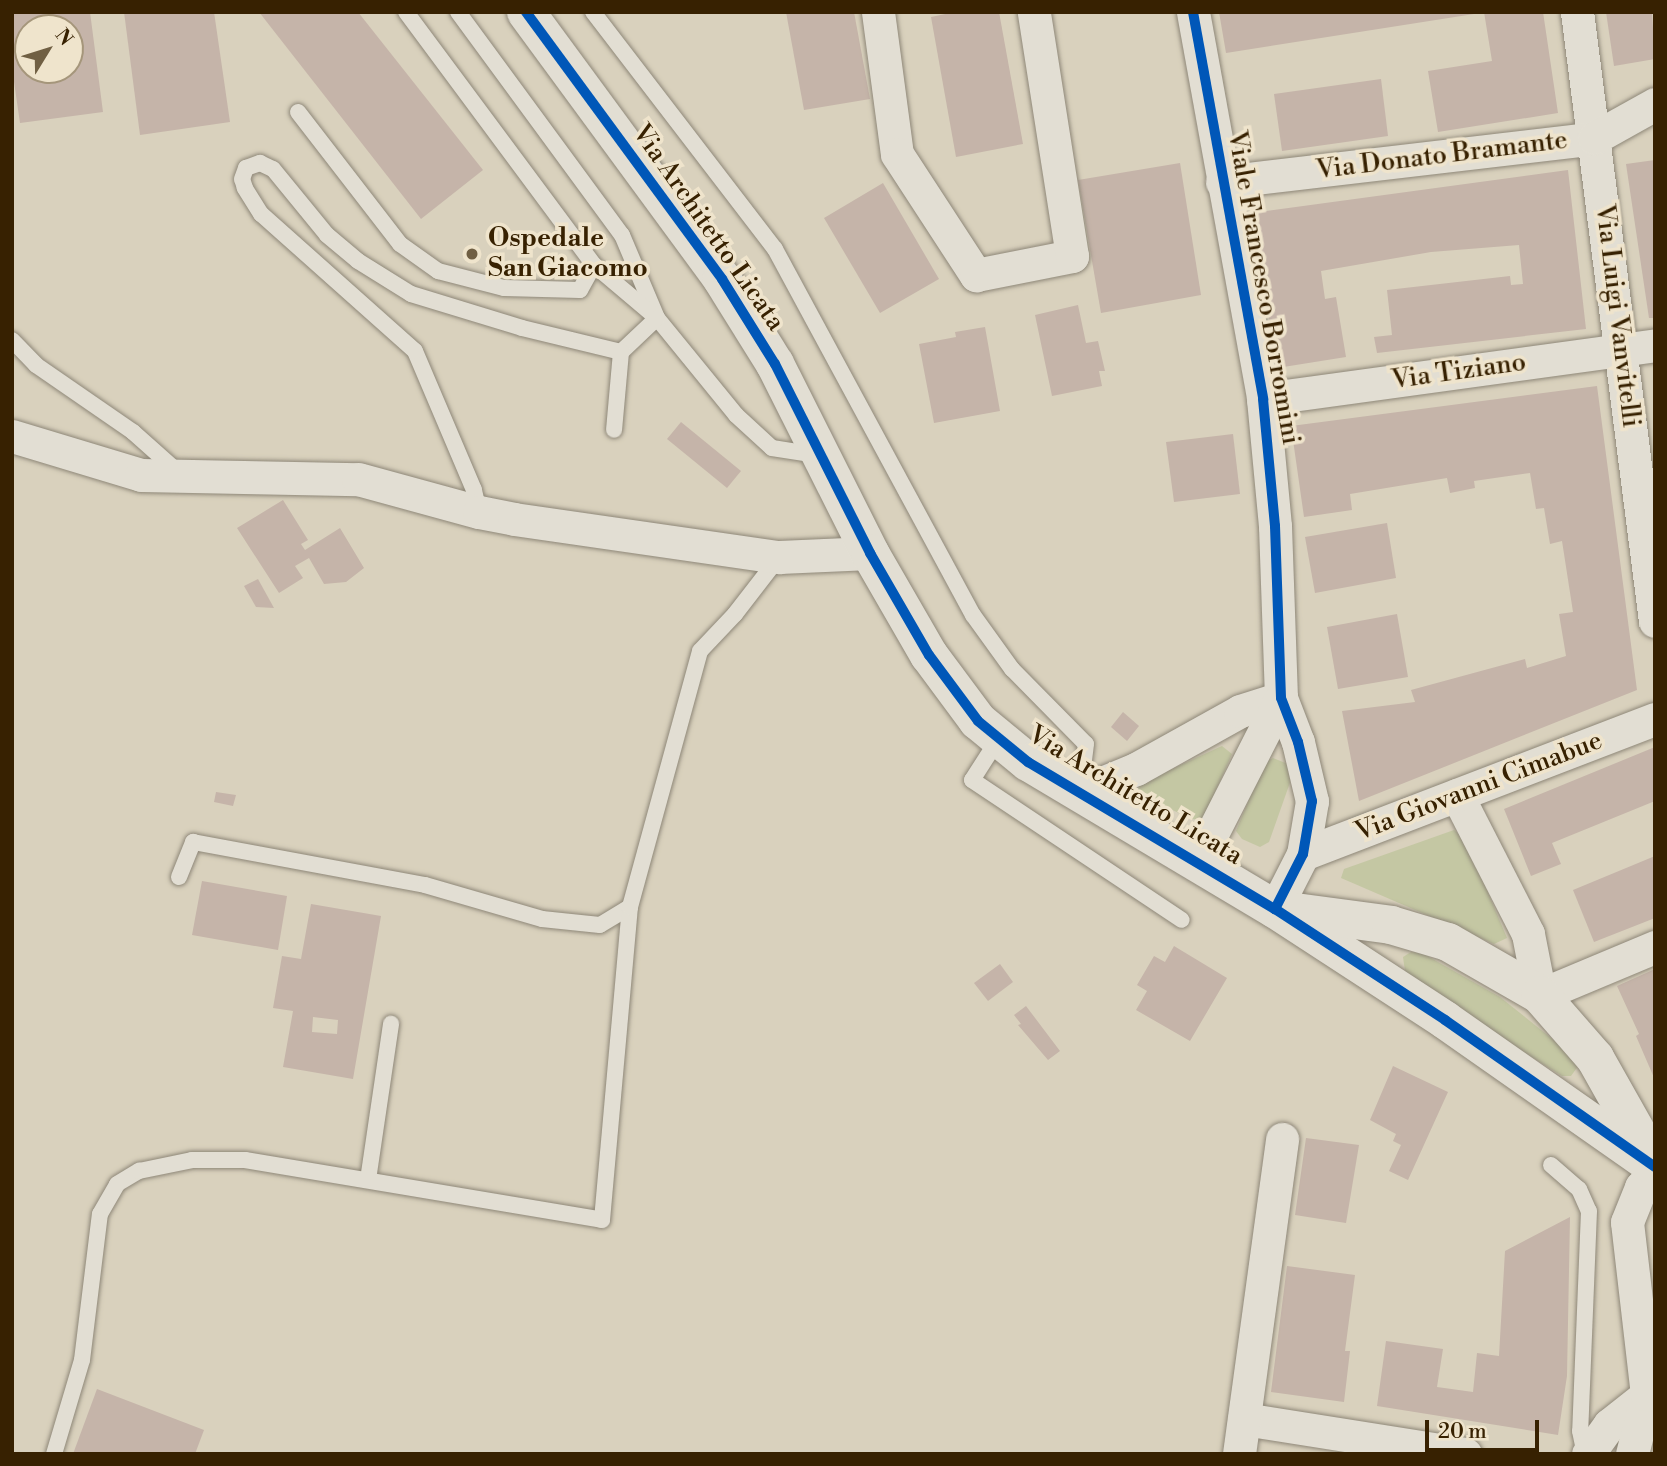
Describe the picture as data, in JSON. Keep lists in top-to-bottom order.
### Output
{
  "streets": {
    "street": [
      "Via Donato Bramante",
      "Via Architetto Licata",
      "Viale Francesco Borromini",
      "Via Luigi Vanvitelli",
      "Via Tiziano",
      "Via Giovanni Cimabue"
    ]
  },
  "crossings": [
    ["Via Donato Bramante", "Viale Francesco Borromini"],
    ["Via Donato Bramante", "Via Luigi Vanvitelli"],
    ["Viale Francesco Borromini", "Via Tiziano"],
    ["Via Luigi Vanvitelli", "Via Tiziano"]
  ],
  "places": ["Ospedale San Giacomo"],
  "scale_bar": "20 m",
  "north": "top right"
}
